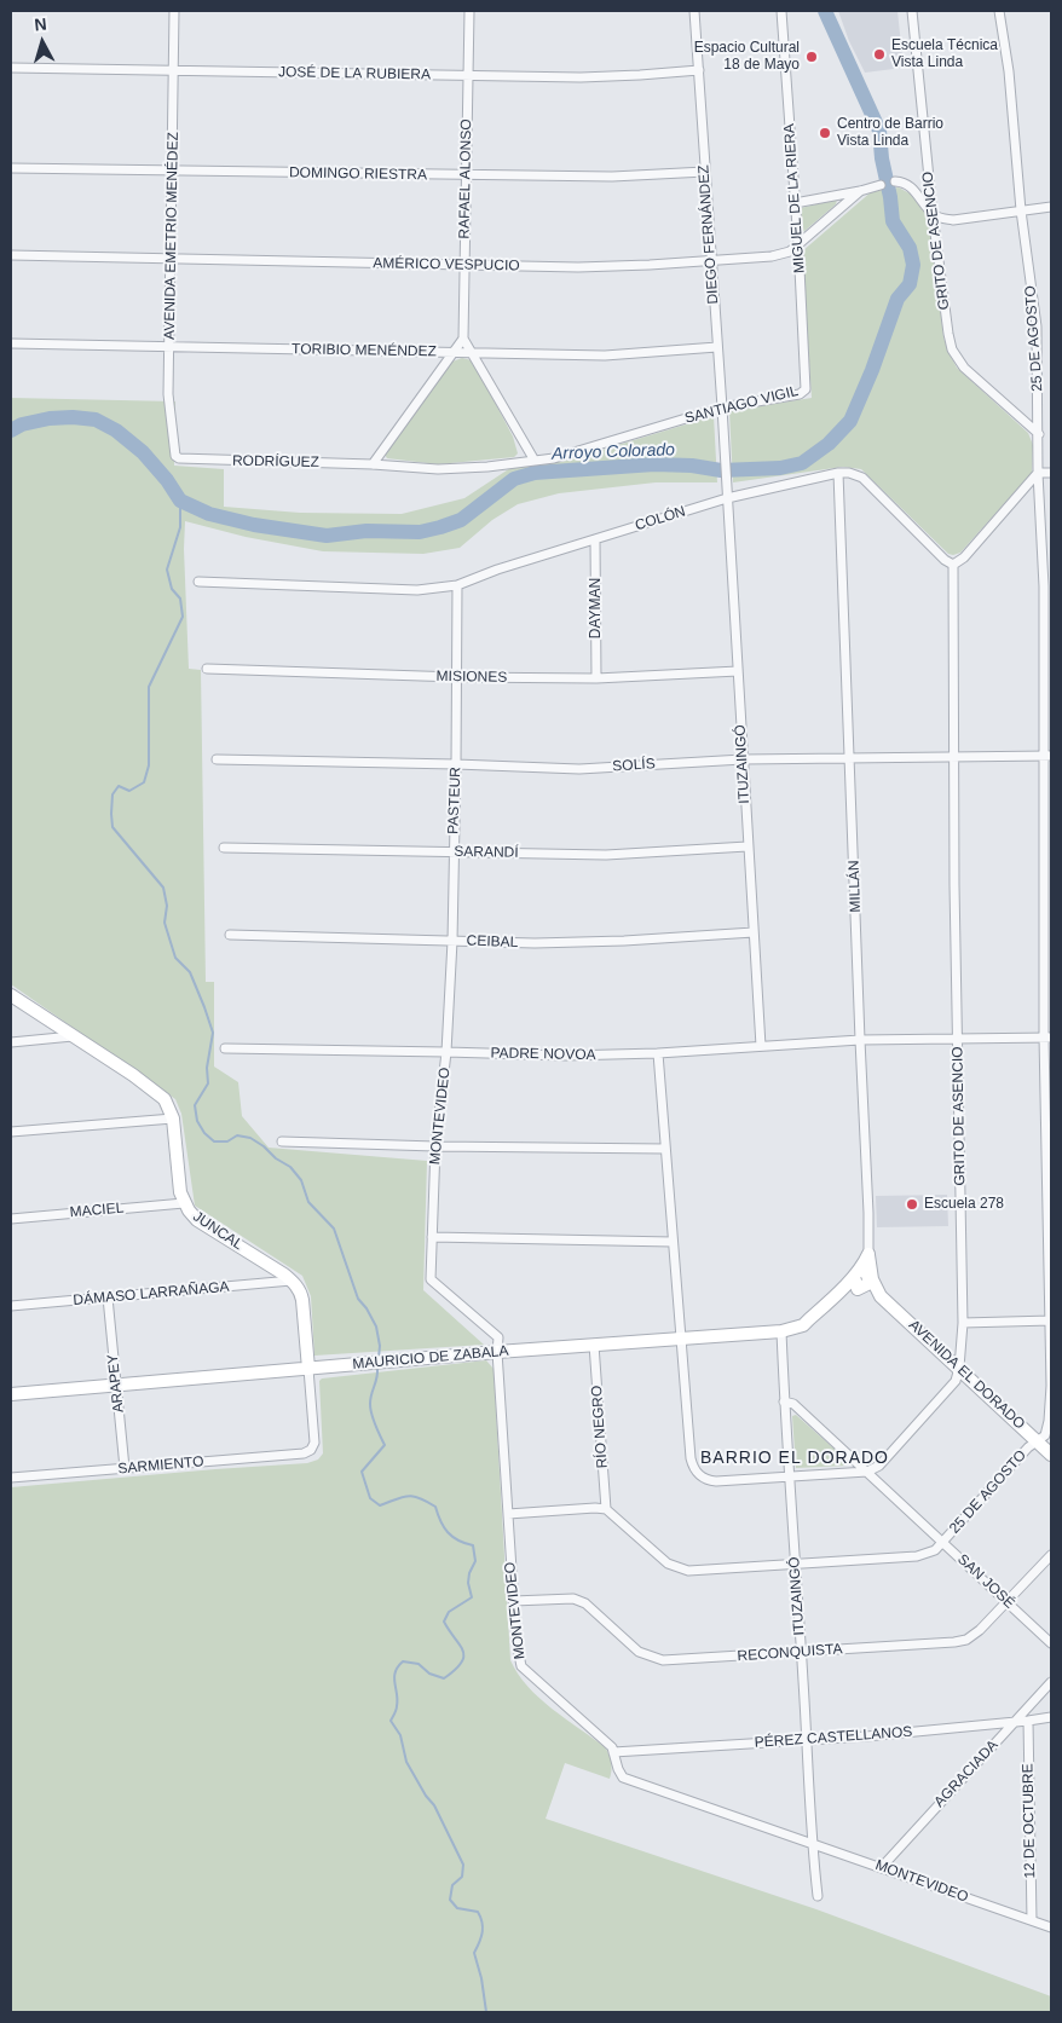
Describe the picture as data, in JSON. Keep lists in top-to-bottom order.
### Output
{
  "streets": {
    "street": [
      "JOSÉ DE LA RUBIERA",
      "DOMINGO RIESTRA",
      "RAFAEL ALONSO",
      "MIGUEL DE LA RIERA",
      "DIEGO FERNÁNDEZ",
      "AVENIDA EMETRIO MENÉDEZ",
      "GRITO DE ASENCIO",
      "AMÉRICO VESPUCIO",
      "25 DE AGOSTO",
      "TORIBIO MENÉNDEZ",
      "SANTIAGO VIGIL",
      "RODRÍGUEZ",
      "COLÓN",
      "DAYMAN",
      "MISIONES",
      "ITUZAINGÓ",
      "SOLÍS",
      "PASTEUR",
      "SARANDÍ",
      "MILLÁN",
      "CEIBAL",
      "PADRE NOVOA",
      "MONTEVIDEO",
      "MACIEL",
      "JUNCAL",
      "DÁMASO LARRAÑAGA",
      "MAURICIO DE ZABALA",
      "AVENIDA EL DORADO",
      "ARAPEY",
      "RÍO NEGRO",
      "SARMIENTO",
      "SAN JOSÉ",
      "RECONQUISTA",
      "PÉREZ CASTELLANOS",
      "AGRACIADA",
      "12 DE OCTUBRE"
    ]
  },
  "crossings": [
    ["JOSÉ DE LA RUBIERA", "RAFAEL ALONSO"],
    ["JOSÉ DE LA RUBIERA", "DIEGO FERNÁNDEZ"],
    ["JOSÉ DE LA RUBIERA", "AVENIDA EMETRIO MENÉDEZ"],
    ["DOMINGO RIESTRA", "RAFAEL ALONSO"],
    ["DOMINGO RIESTRA", "DIEGO FERNÁNDEZ"],
    ["DOMINGO RIESTRA", "AVENIDA EMETRIO MENÉDEZ"],
    ["RAFAEL ALONSO", "AMÉRICO VESPUCIO"],
    ["MIGUEL DE LA RIERA", "AMÉRICO VESPUCIO"],
    ["MIGUEL DE LA RIERA", "SANTIAGO VIGIL"],
    ["DIEGO FERNÁNDEZ", "AMÉRICO VESPUCIO"],
    ["DIEGO FERNÁNDEZ", "TORIBIO MENÉNDEZ"],
    ["DIEGO FERNÁNDEZ", "SANTIAGO VIGIL"],
    ["DIEGO FERNÁNDEZ", "ITUZAINGÓ"],
    ["AVENIDA EMETRIO MENÉDEZ", "AMÉRICO VESPUCIO"],
    ["AVENIDA EMETRIO MENÉDEZ", "TORIBIO MENÉNDEZ"],
    ["AVENIDA EMETRIO MENÉDEZ", "RODRÍGUEZ"],
    ["GRITO DE ASENCIO", "25 DE AGOSTO"],
    ["GRITO DE ASENCIO", "COLÓN"],
    ["GRITO DE ASENCIO", "SOLÍS"],
    ["GRITO DE ASENCIO", "PADRE NOVOA"],
    ["GRITO DE ASENCIO", "AVENIDA EL DORADO"],
    ["GRITO DE ASENCIO", "SAN JOSÉ"],
    ["25 DE AGOSTO", "ITUZAINGÓ"],
    ["25 DE AGOSTO", "SOLÍS"],
    ["25 DE AGOSTO", "PADRE NOVOA"],
    ["25 DE AGOSTO", "AVENIDA EL DORADO"],
    ["25 DE AGOSTO", "RÍO NEGRO"],
    ["25 DE AGOSTO", "SAN JOSÉ"],
    ["SANTIAGO VIGIL", "RODRÍGUEZ"],
    ["COLÓN", "DAYMAN"],
    ["COLÓN", "ITUZAINGÓ"],
    ["COLÓN", "PASTEUR"],
    ["COLÓN", "MILLÁN"],
    ["DAYMAN", "MISIONES"],
    ["MISIONES", "ITUZAINGÓ"],
    ["MISIONES", "PASTEUR"],
    ["ITUZAINGÓ", "SOLÍS"],
    ["ITUZAINGÓ", "SARANDÍ"],
    ["ITUZAINGÓ", "CEIBAL"],
    ["ITUZAINGÓ", "PADRE NOVOA"],
    ["ITUZAINGÓ", "MONTEVIDEO"],
    ["ITUZAINGÓ", "MAURICIO DE ZABALA"],
    ["ITUZAINGÓ", "SAN JOSÉ"],
    ["ITUZAINGÓ", "RECONQUISTA"],
    ["ITUZAINGÓ", "PÉREZ CASTELLANOS"],
    ["SOLÍS", "PASTEUR"],
    ["SOLÍS", "MILLÁN"],
    ["PASTEUR", "SARANDÍ"],
    ["PASTEUR", "CEIBAL"],
    ["PASTEUR", "PADRE NOVOA"],
    ["PASTEUR", "MONTEVIDEO"],
    ["MILLÁN", "PADRE NOVOA"],
    ["MILLÁN", "MAURICIO DE ZABALA"],
    ["MILLÁN", "AVENIDA EL DORADO"],
    ["PADRE NOVOA", "MONTEVIDEO"],
    ["MONTEVIDEO", "MAURICIO DE ZABALA"],
    ["MONTEVIDEO", "RECONQUISTA"],
    ["MONTEVIDEO", "PÉREZ CASTELLANOS"],
    ["MONTEVIDEO", "AGRACIADA"],
    ["MONTEVIDEO", "12 DE OCTUBRE"],
    ["MACIEL", "JUNCAL"],
    ["JUNCAL", "DÁMASO LARRAÑAGA"],
    ["DÁMASO LARRAÑAGA", "ARAPEY"],
    ["MAURICIO DE ZABALA", "ARAPEY"],
    ["MAURICIO DE ZABALA", "RÍO NEGRO"],
    ["MAURICIO DE ZABALA", "SARMIENTO"],
    ["ARAPEY", "SARMIENTO"],
    ["SAN JOSÉ", "RECONQUISTA"],
    ["PÉREZ CASTELLANOS", "AGRACIADA"],
    ["PÉREZ CASTELLANOS", "12 DE OCTUBRE"]
  ],
  "districts": ["BARRIO EL DORADO"],
  "water": ["Arroyo Colorado"],
  "places": [
    "Escuela Técnica Vista Linda",
    "Espacio Cultural 18 de Mayo",
    "Centro de Barrio Vista Linda",
    "Escuela 278"
  ],
  "north": "top"
}
